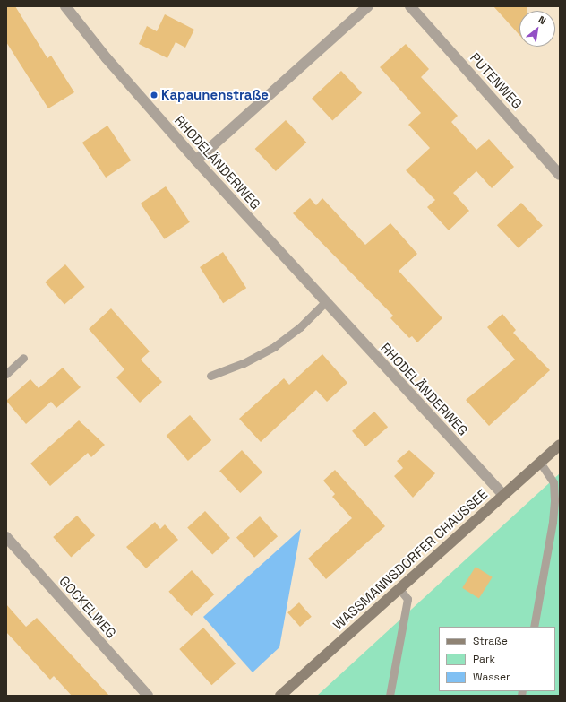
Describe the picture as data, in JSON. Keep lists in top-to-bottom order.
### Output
{
  "streets": {
    "street": [
      "PUTENWEG",
      "RHODELÄNDERWEG",
      "WASSMANNSDORFER CHAUSSEE",
      "GOCKELWEG"
    ]
  },
  "crossings": [
    ["RHODELÄNDERWEG", "WASSMANNSDORFER CHAUSSEE"]
  ],
  "places": ["Kapaunenstraße"],
  "legend": ["Straße", "Park", "Wasser"],
  "north": "top right"
}
